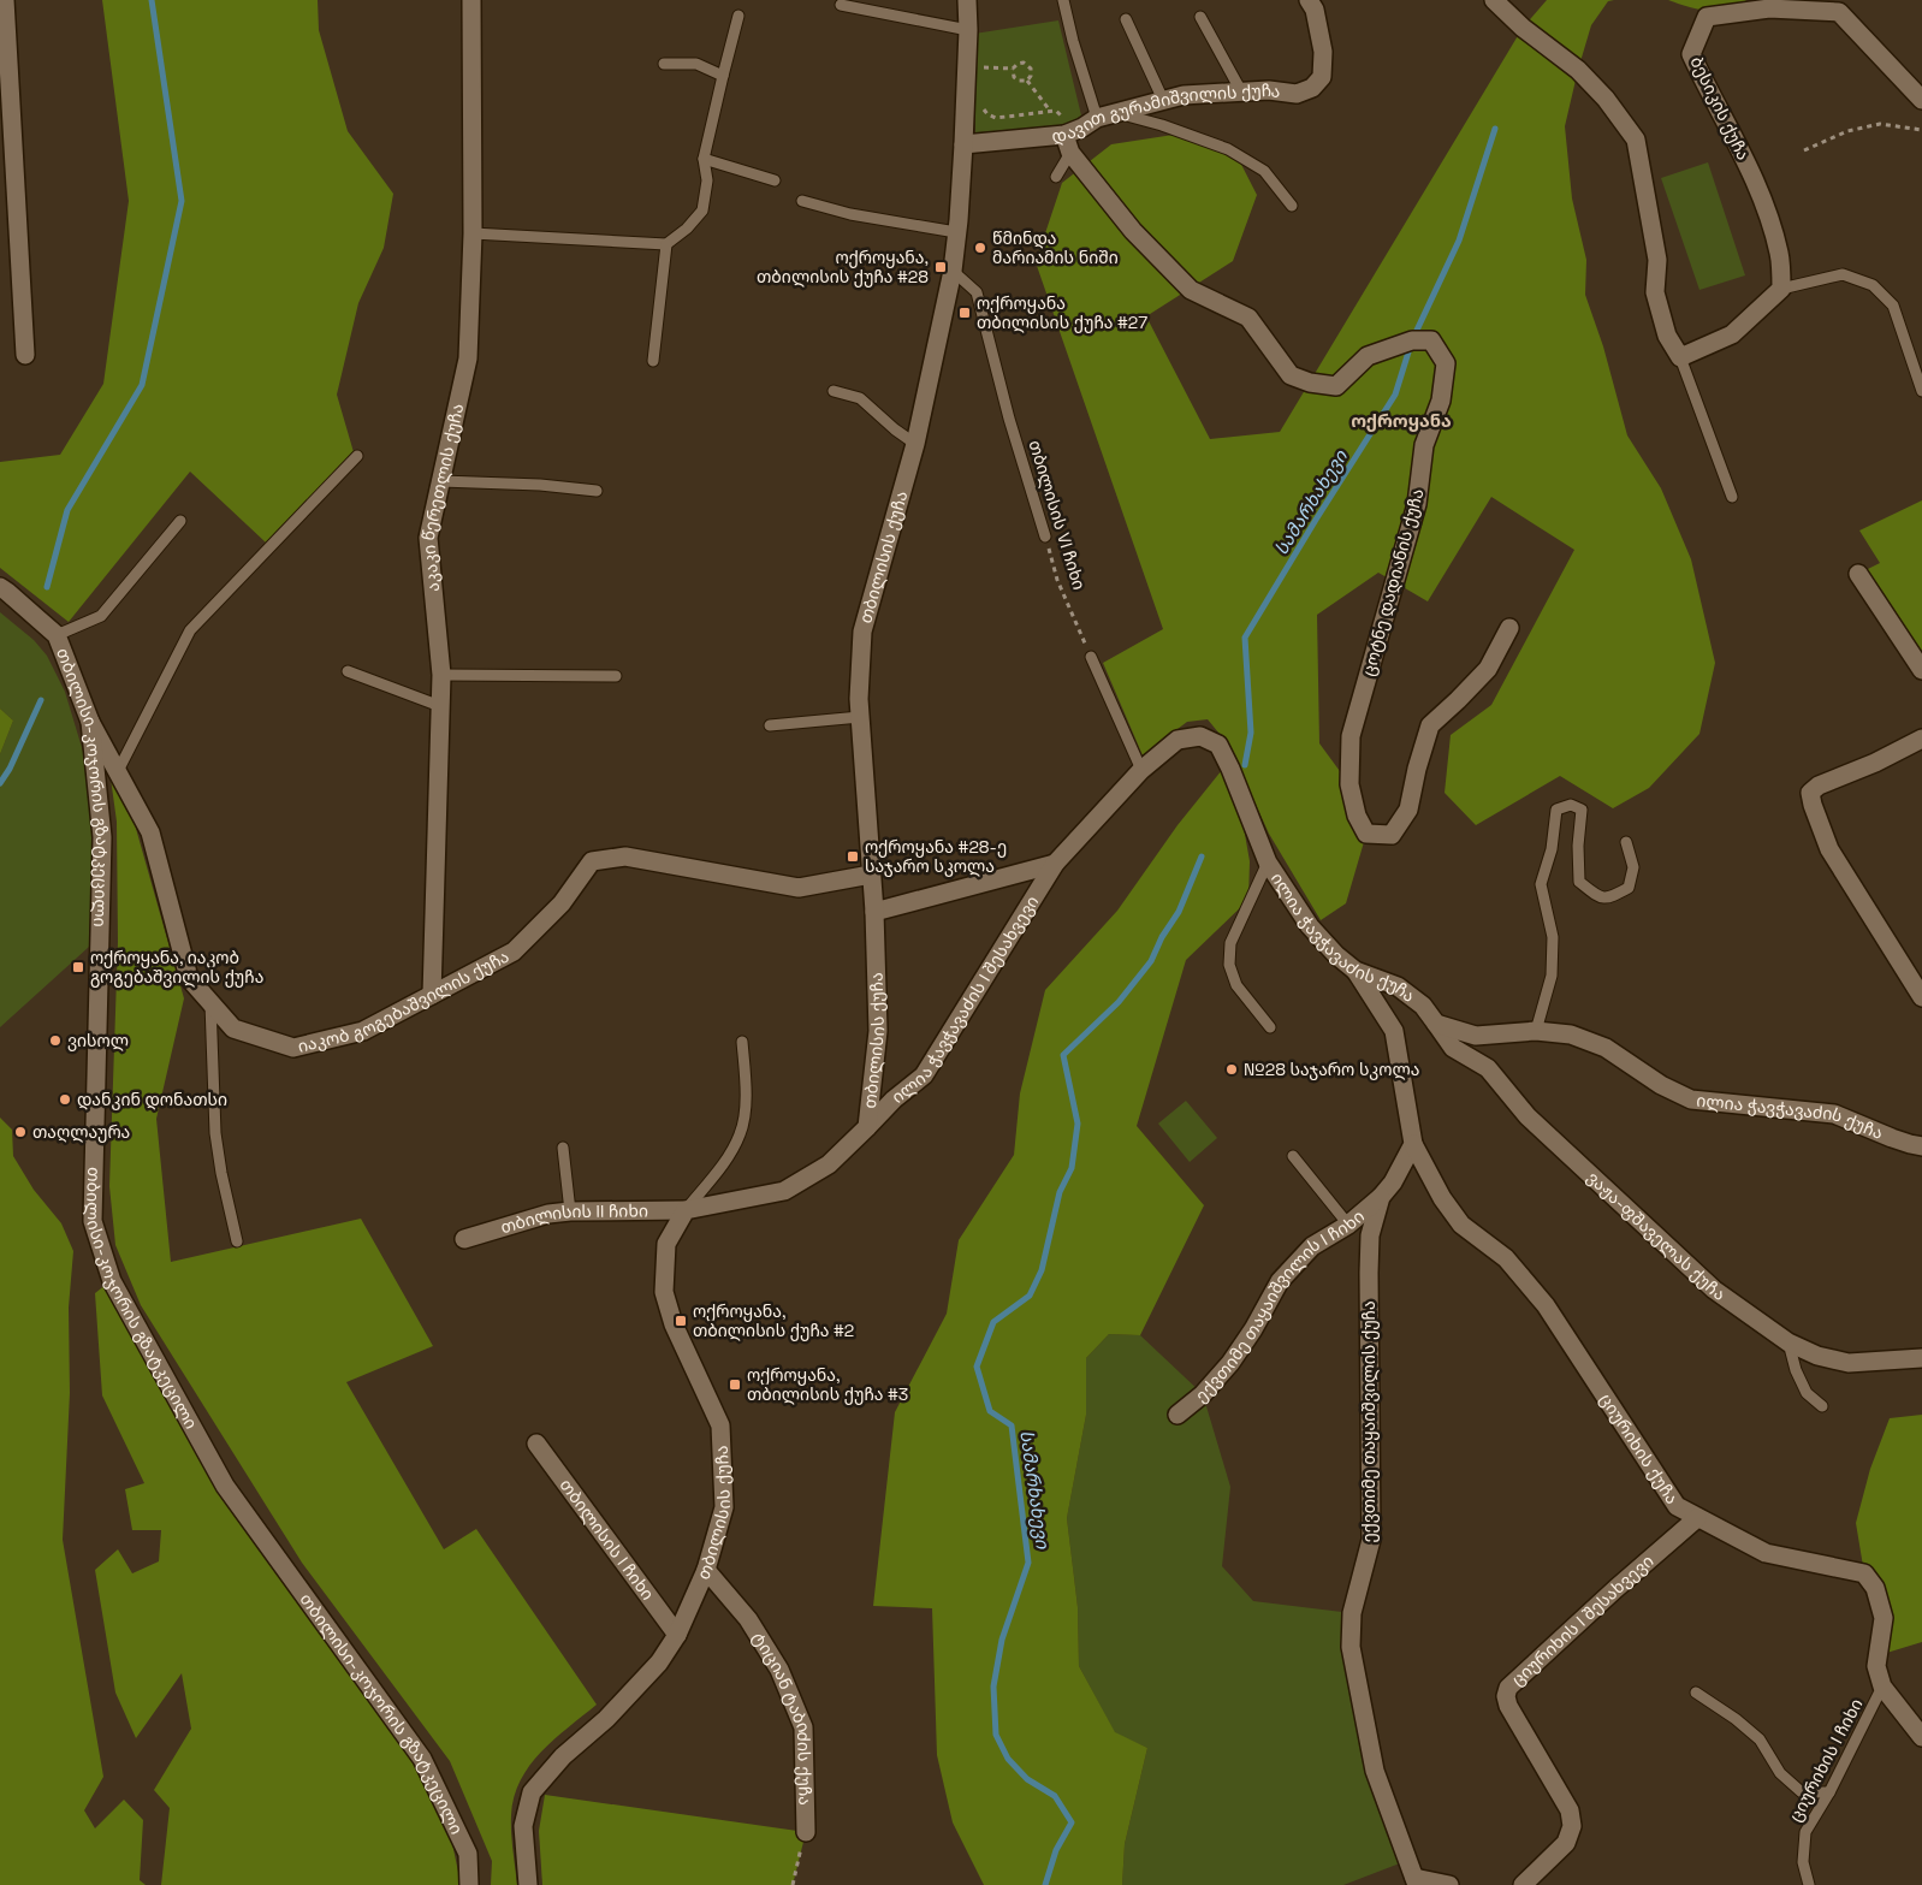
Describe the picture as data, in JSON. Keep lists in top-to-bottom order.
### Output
{
  "streets": {
    "street": [
      "ბესიკის ქუჩა",
      "დავით გურამიშვილის ქუჩა",
      "აკაკი წერეთლის ქუჩა",
      "თბილისის ქუჩა",
      "ცოტნე დადიანის ქუჩა",
      "თბილისი-კოჯორის გზატკეცილი",
      "ილია ჭავჭავაძის ქუჩა",
      "ილია ჭავჭავაძის I შესახვევი",
      "იაკობ გოგებაშვილის ქუჩა",
      "თბილისის II ჩიხი",
      "ვაჟა-ფშაველას ქუჩა",
      "ექვთიმე თაყაიშვილის I ჩიხი",
      "ექვთიმე თაყაიშვილის ქუჩა",
      "ციურიხის ქუჩა",
      "თბილისის I ჩიხი",
      "ციურიხის I შესახვევი",
      "ტიციან ტაბიძის ქუჩა"
    ],
    "lane": ["თბილისის VI ჩიხი", "ციურიხის I ჩიხი"]
  },
  "crossings": [
    ["დავით გურამიშვილის ქუჩა", "თბილისის ქუჩა"],
    ["დავით გურამიშვილის ქუჩა", "ცოტნე დადიანის ქუჩა"],
    ["აკაკი წერეთლის ქუჩა", "იაკობ გოგებაშვილის ქუჩა"],
    ["თბილისის VI ჩიხი", "თბილისის ქუჩა"],
    ["თბილისის ქუჩა", "ილია ჭავჭავაძის I შესახვევი"],
    ["თბილისის ქუჩა", "იაკობ გოგებაშვილის ქუჩა"],
    ["თბილისის ქუჩა", "თბილისის II ჩიხი"],
    ["თბილისის ქუჩა", "თბილისის I ჩიხი"],
    ["თბილისის ქუჩა", "ტიციან ტაბიძის ქუჩა"],
    ["თბილისი-კოჯორის გზატკეცილი", "იაკობ გოგებაშვილის ქუჩა"],
    ["ილია ჭავჭავაძის ქუჩა", "ილია ჭავჭავაძის I შესახვევი"],
    ["ილია ჭავჭავაძის ქუჩა", "ვაჟა-ფშაველას ქუჩა"],
    ["ექვთიმე თაყაიშვილის I ჩიხი", "ექვთიმე თაყაიშვილის ქუჩა"],
    ["ექვთიმე თაყაიშვილის ქუჩა", "ციურიხის ქუჩა"],
    ["ციურიხის ქუჩა", "ციურიხის I შესახვევი"],
    ["ციურიხის ქუჩა", "ციურიხის I ჩიხი"]
  ],
  "districts": ["ოქროყანა"],
  "water": ["სამარხახევი"],
  "places": {
    "other": [
      "წმინდა მარიამის ნიში",
      "ვისოლ",
      "№28 საჯარო სკოლა",
      "დანკინ დონათსი",
      "თაღლაურა"
    ],
    "transit": [
      "ოქროყანა, თბილისის ქუჩა #28",
      "ოქროყანა თბილისის ქუჩა #27",
      "ოქროყანა #28-ე საჯარო სკოლა",
      "ოქროყანა, იაკობ გოგებაშვილის ქუჩა",
      "ოქროყანა, თბილისის ქუჩა #2",
      "ოქროყანა, თბილისის ქუჩა #3"
    ]
  }
}
